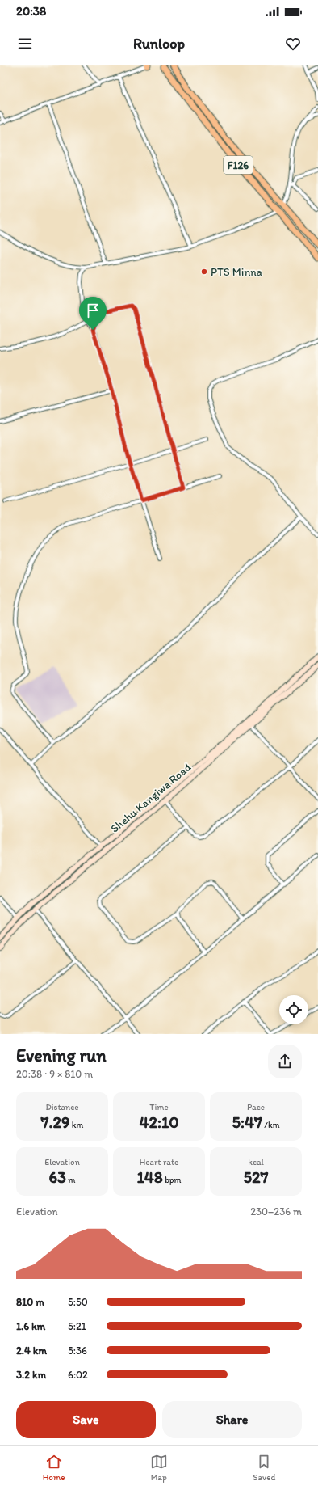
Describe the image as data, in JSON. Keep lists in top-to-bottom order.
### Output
{
  "streets": {
    "main road": ["F126", "Shehu Kangiwa Road"]
  },
  "places": ["PTS Minna"],
  "page": {
    "status": "20:38",
    "header": "Runloop",
    "heading": ["Evening run", "20:38 · 9 × 810 m"],
    "stats": [
      ["Distance", "7.29 km"],
      ["Time", "42:10"],
      ["Pace", "5:47 /km"],
      ["Elevation", "63 m"],
      ["Heart rate", "148 bpm"],
      ["kcal", "527"]
    ],
    "chart": ["Elevation", "230–236 m"],
    "list": [
      {
        "name": "810 m",
        "note": "5:50"
      },
      {
        "name": "1.6 km",
        "note": "5:21"
      },
      {
        "name": "2.4 km",
        "note": "5:36"
      },
      {
        "name": "3.2 km",
        "note": "6:02"
      }
    ],
    "buttons": ["Save", "Share"],
    "tabs": ["Home", "Map", "Saved"]
  }
}
